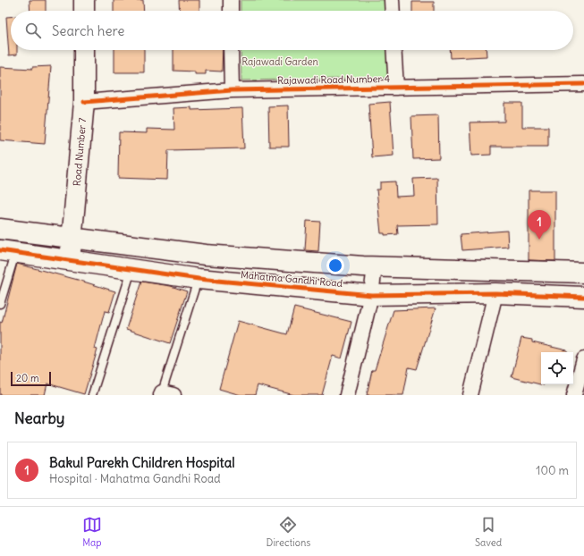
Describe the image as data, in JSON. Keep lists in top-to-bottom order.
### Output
{
  "streets": {
    "street": ["Rajawadi Road Number 4", "Road Number 7", "Mahatma Gandhi Road"]
  },
  "crossings": [
    ["Rajawadi Road Number 4", "Road Number 7"],
    ["Road Number 7", "Mahatma Gandhi Road"]
  ],
  "parks": ["Rajawadi Garden"],
  "scale_bar": "20 m",
  "page": {
    "search": "Search here",
    "pins": "1",
    "scale": "20 m",
    "heading": "Nearby",
    "list": [
      {
        "mark": "1",
        "name": "Bakul Parekh Children Hospital",
        "note": "Hospital · Mahatma Gandhi Road",
        "value": "100 m"
      }
    ],
    "nav": ["Map", "Directions", "Saved"]
  }
}
